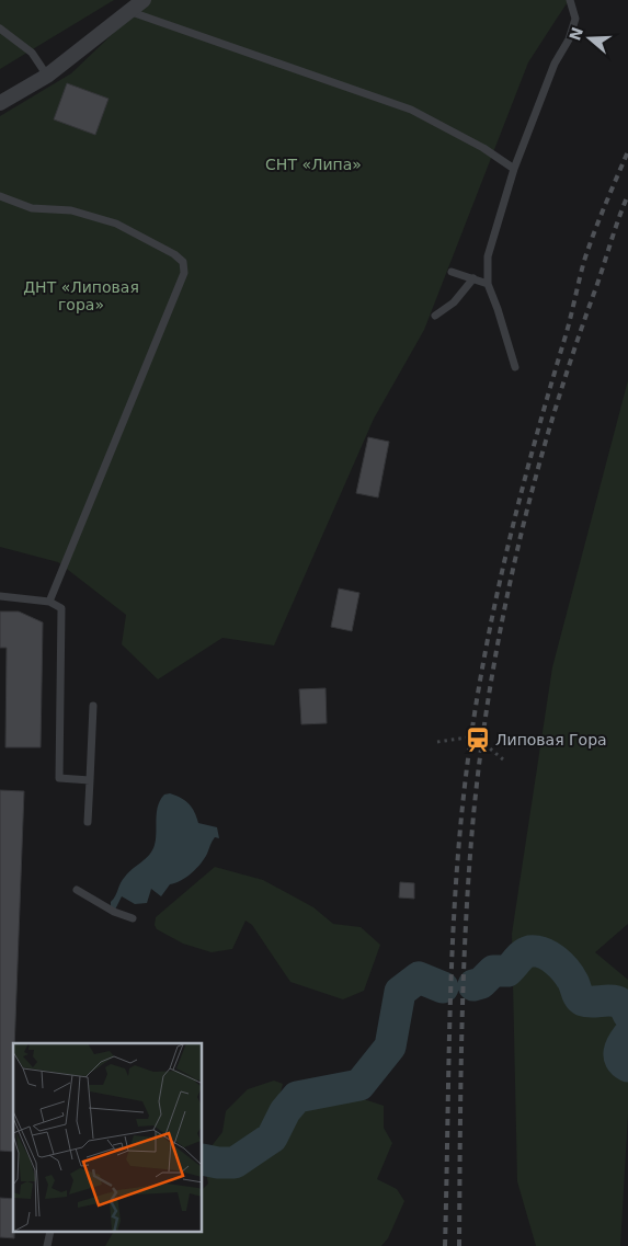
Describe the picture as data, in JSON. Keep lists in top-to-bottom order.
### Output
{
  "parks": ["СНТ «Липа»", "ДНТ «Липовая гора»"],
  "places": {
    "station": ["Липовая Гора"]
  },
  "north": "left"
}
